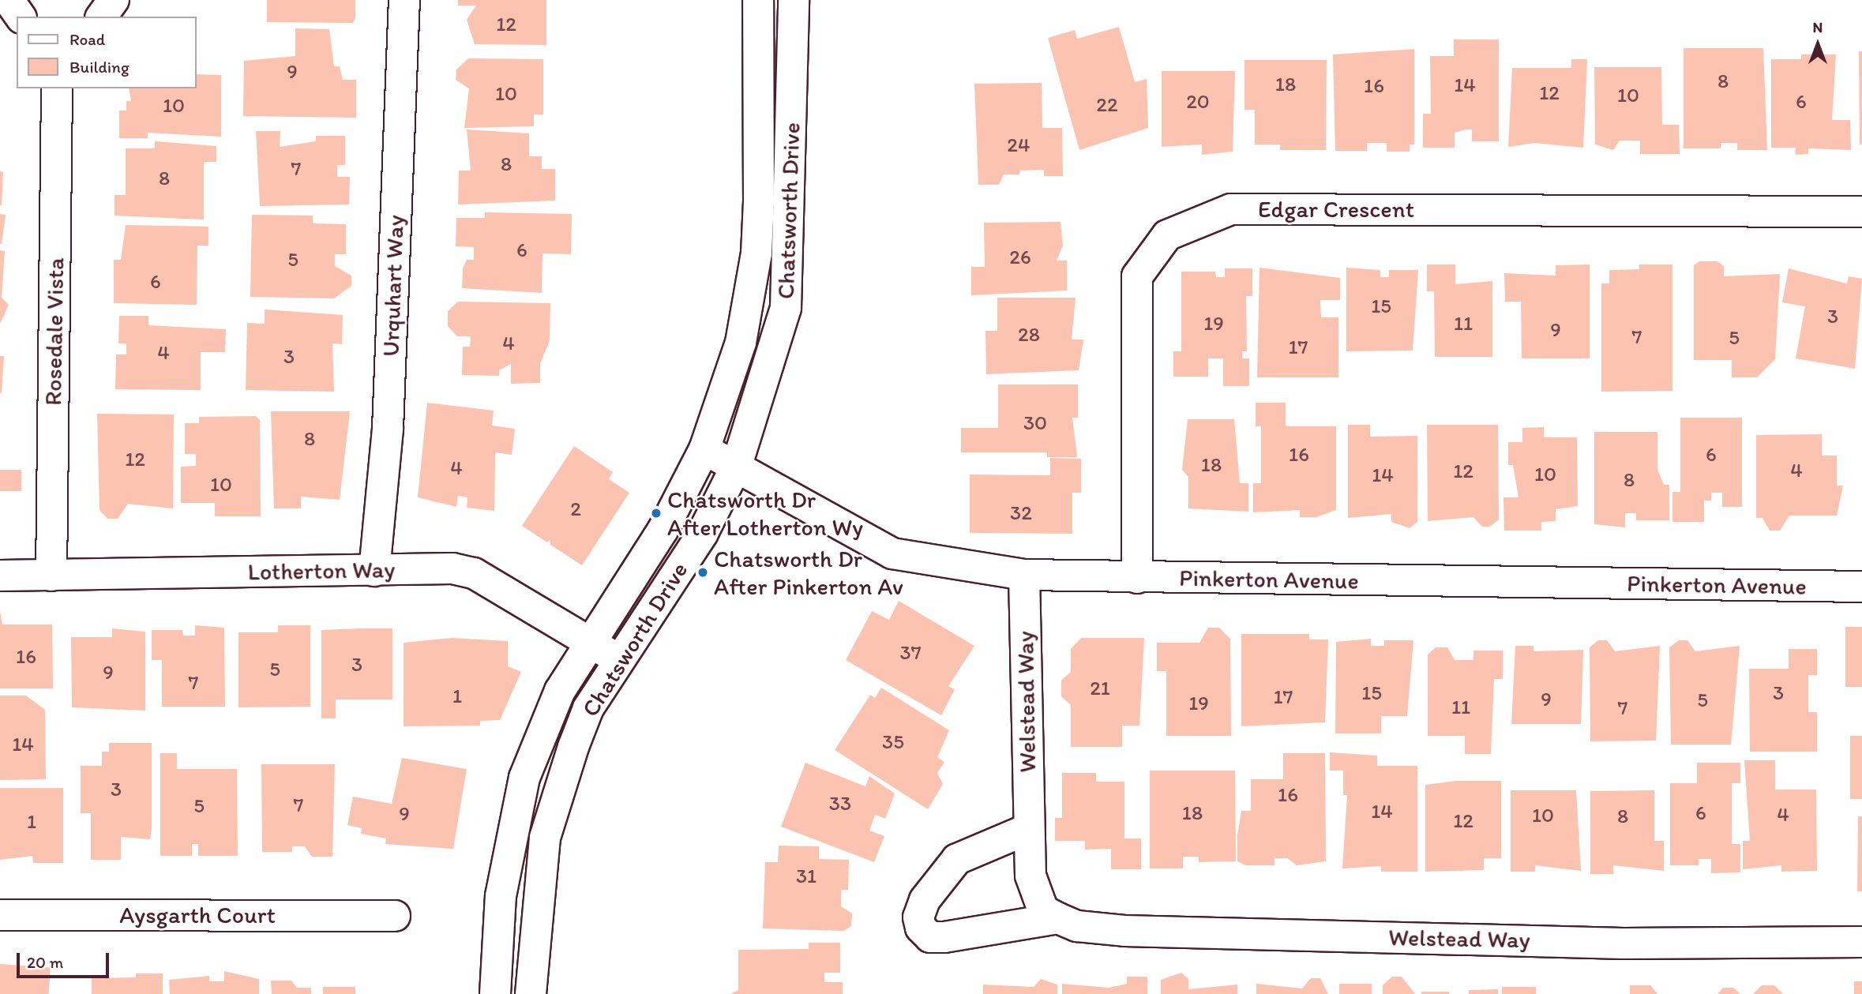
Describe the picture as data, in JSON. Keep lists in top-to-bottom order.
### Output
{
  "streets": {
    "street": [
      "Edgar Crescent",
      "Chatsworth Drive",
      "Urquhart Way",
      "Rosedale Vista",
      "Lotherton Way",
      "Pinkerton Avenue",
      "Welstead Way",
      "Aysgarth Court"
    ]
  },
  "crossings": [
    ["Edgar Crescent", "Pinkerton Avenue"],
    ["Chatsworth Drive", "Lotherton Way"],
    ["Chatsworth Drive", "Pinkerton Avenue"],
    ["Urquhart Way", "Lotherton Way"],
    ["Rosedale Vista", "Lotherton Way"],
    ["Pinkerton Avenue", "Welstead Way"]
  ],
  "places": ["Chatsworth Dr After Lotherton Wy", "Chatsworth Dr After Pinkerton Av"],
  "house_numbers": [
    "12",
    "9",
    "8",
    "18",
    "14",
    "16",
    "12",
    "10",
    "10",
    "20",
    "6",
    "22",
    "10",
    "24",
    "8",
    "7",
    "8",
    "6",
    "26",
    "5",
    "6",
    "15",
    "3",
    "19",
    "11",
    "9",
    "28",
    "7",
    "5",
    "4",
    "17",
    "4",
    "3",
    "30",
    "8",
    "16",
    "6",
    "12",
    "18",
    "4",
    "4",
    "12",
    "10",
    "14",
    "8",
    "10",
    "2",
    "32",
    "37",
    "16",
    "3",
    "5",
    "9",
    "7",
    "21",
    "15",
    "3",
    "1",
    "17",
    "9",
    "5",
    "19",
    "11",
    "7",
    "35",
    "14",
    "3",
    "16",
    "33",
    "7",
    "5",
    "14",
    "18",
    "6",
    "9",
    "4",
    "10",
    "8",
    "12",
    "1",
    "31"
  ],
  "legend": ["Road", "Building"],
  "scale_bar": "20 m",
  "north": "top"
}
